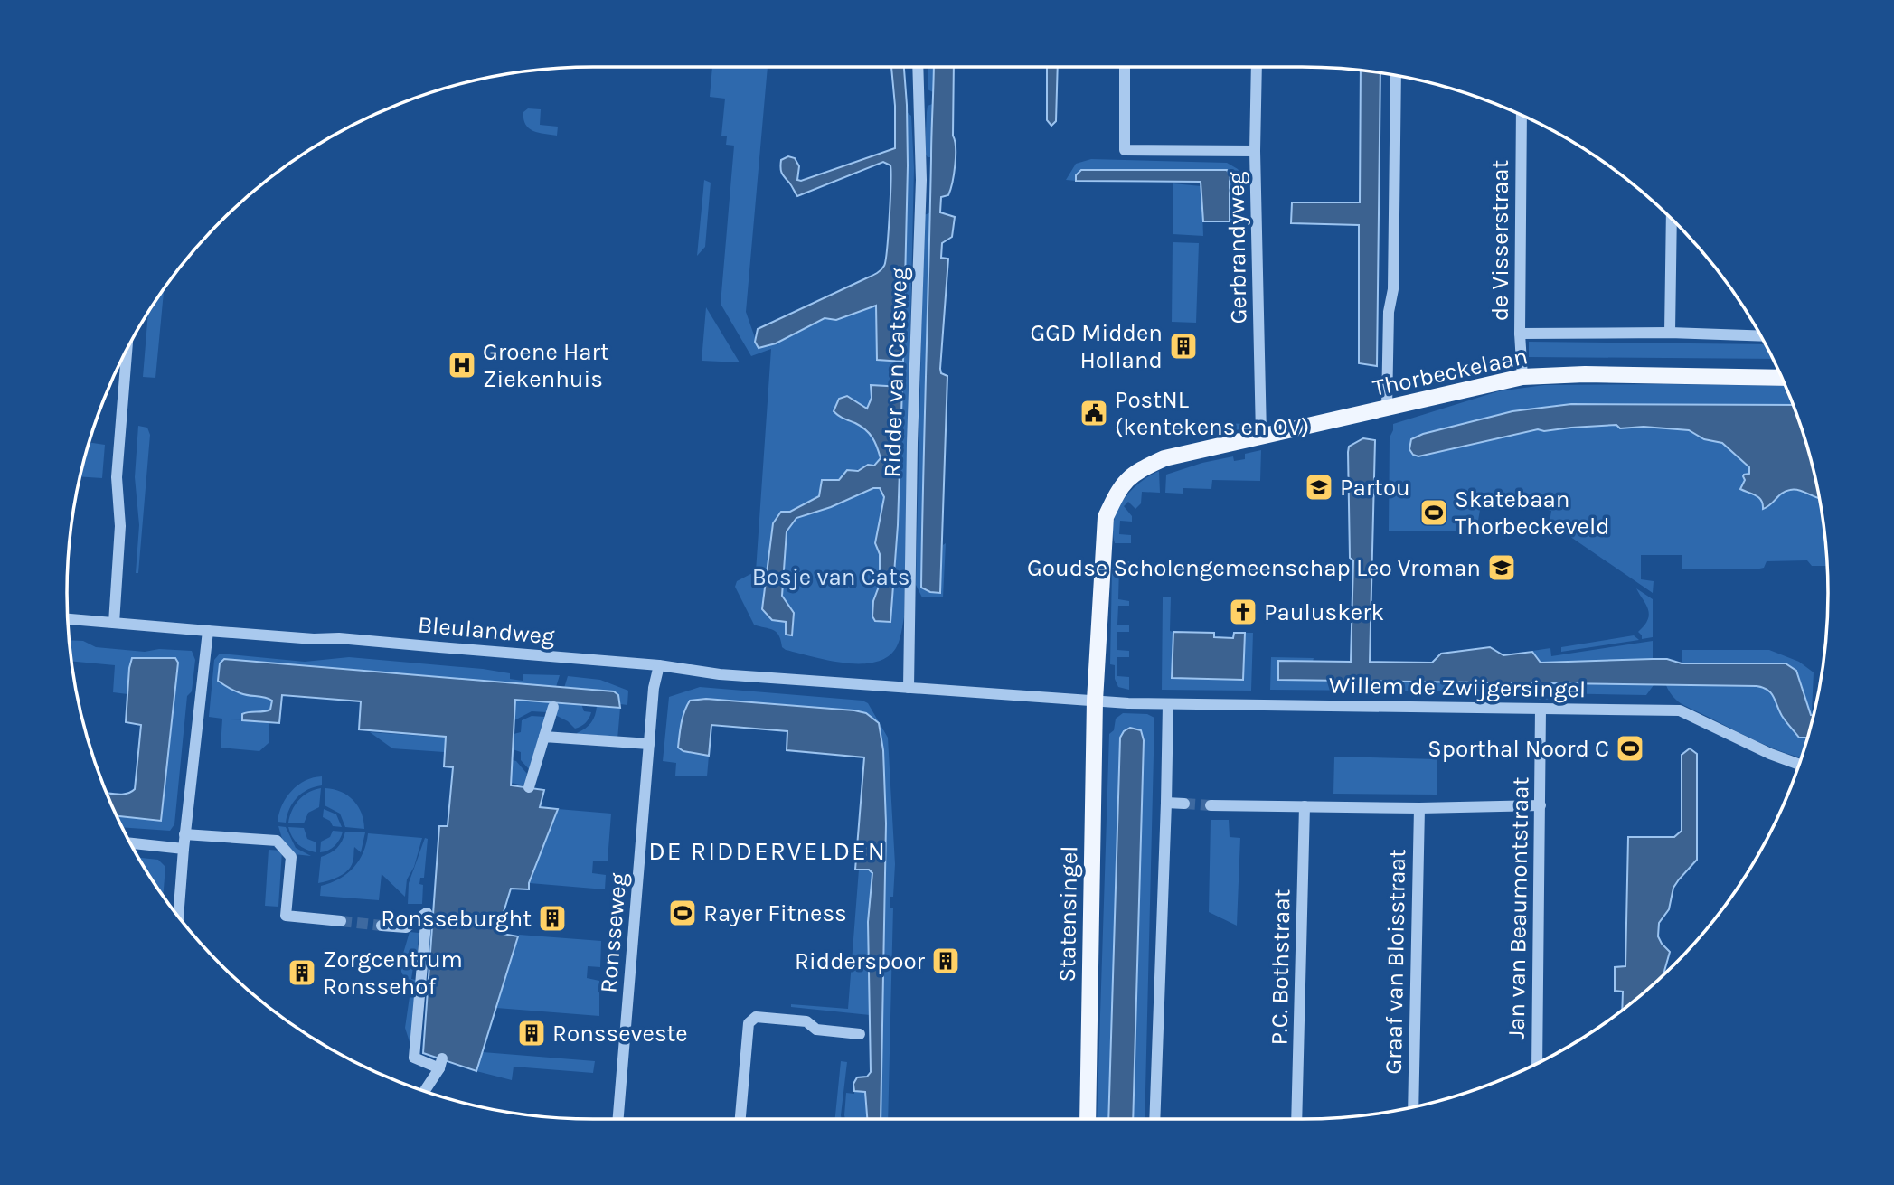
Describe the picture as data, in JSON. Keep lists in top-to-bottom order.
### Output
{
  "streets": {
    "main road": ["Thorbeckelaan", "Statensingel"],
    "street": [
      "de Visserstraat",
      "Gerbrandyweg",
      "Ridder van Catsweg",
      "Bleulandweg",
      "Willem de Zwijgersingel",
      "Jan van Beaumontstraat",
      "Ronsseweg",
      "Graaf van Bloisstraat",
      "P.C. Bothstraat"
    ]
  },
  "crossings": [
    ["de Visserstraat", "Thorbeckelaan"],
    ["Gerbrandyweg", "Thorbeckelaan"],
    ["Thorbeckelaan", "Statensingel"],
    ["Ridder van Catsweg", "Bleulandweg"],
    ["Bleulandweg", "Willem de Zwijgersingel"],
    ["Bleulandweg", "Statensingel"],
    ["Bleulandweg", "Ronsseweg"],
    ["Willem de Zwijgersingel", "Jan van Beaumontstraat"],
    ["Willem de Zwijgersingel", "Statensingel"]
  ],
  "districts": ["DE RIDDERVELDEN"],
  "parks": ["Bosje van Cats"],
  "places": {
    "building": [
      "GGD Midden Holland",
      "Ronsseburght",
      "Ridderspoor",
      "Zorgcentrum Ronssehof",
      "Ronsseveste"
    ],
    "hospital": ["Groene Hart Ziekenhuis"],
    "public building": ["PostNL (kentekens en OV)"],
    "school or university": ["Partou", "Goudse Scholengemeenschap Leo Vroman"],
    "sports": ["Skatebaan Thorbeckeveld", "Sporthal Noord C", "Rayer Fitness"],
    "church": ["Pauluskerk"]
  }
}
